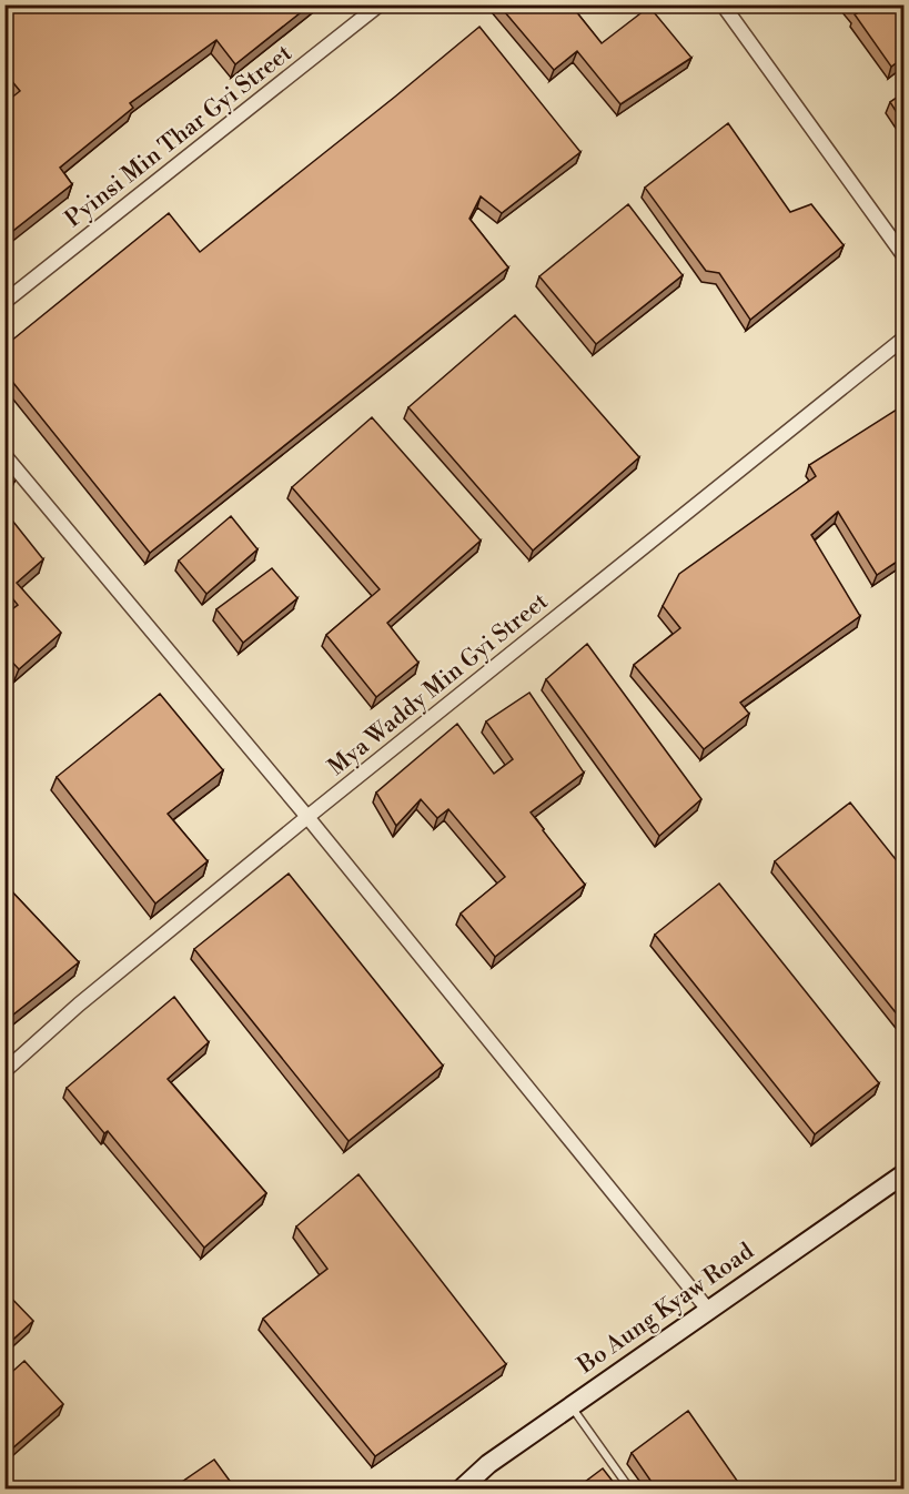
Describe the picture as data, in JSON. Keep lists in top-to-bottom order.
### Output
{
  "streets": {
    "street": ["Pyinsi Min Thar Gyi Street", "Mya Waddy Min Gyi Street", "Bo Aung Kyaw Road"]
  }
}
